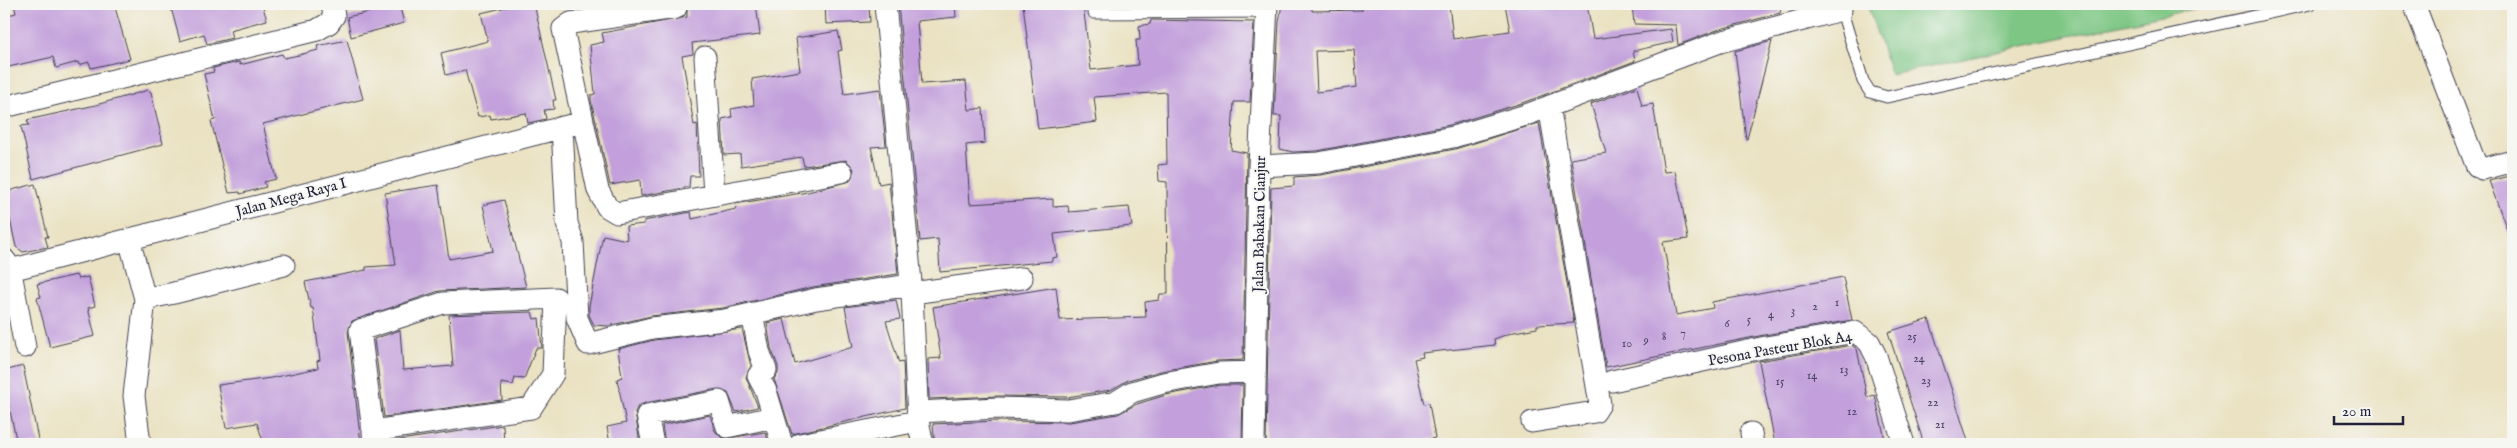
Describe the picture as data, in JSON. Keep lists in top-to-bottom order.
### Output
{
  "streets": {
    "street": ["Jalan Mega Raya I", "Jalan Babakan Cianjur", "Pesona Pasteur Blok A4"]
  },
  "house_numbers": [
    "1",
    "2",
    "3",
    "4",
    "5",
    "6",
    "7",
    "8",
    "25",
    "9",
    "10",
    "24",
    "13",
    "14",
    "23",
    "15",
    "22",
    "12",
    "21"
  ],
  "scale_bar": "20 m"
}
